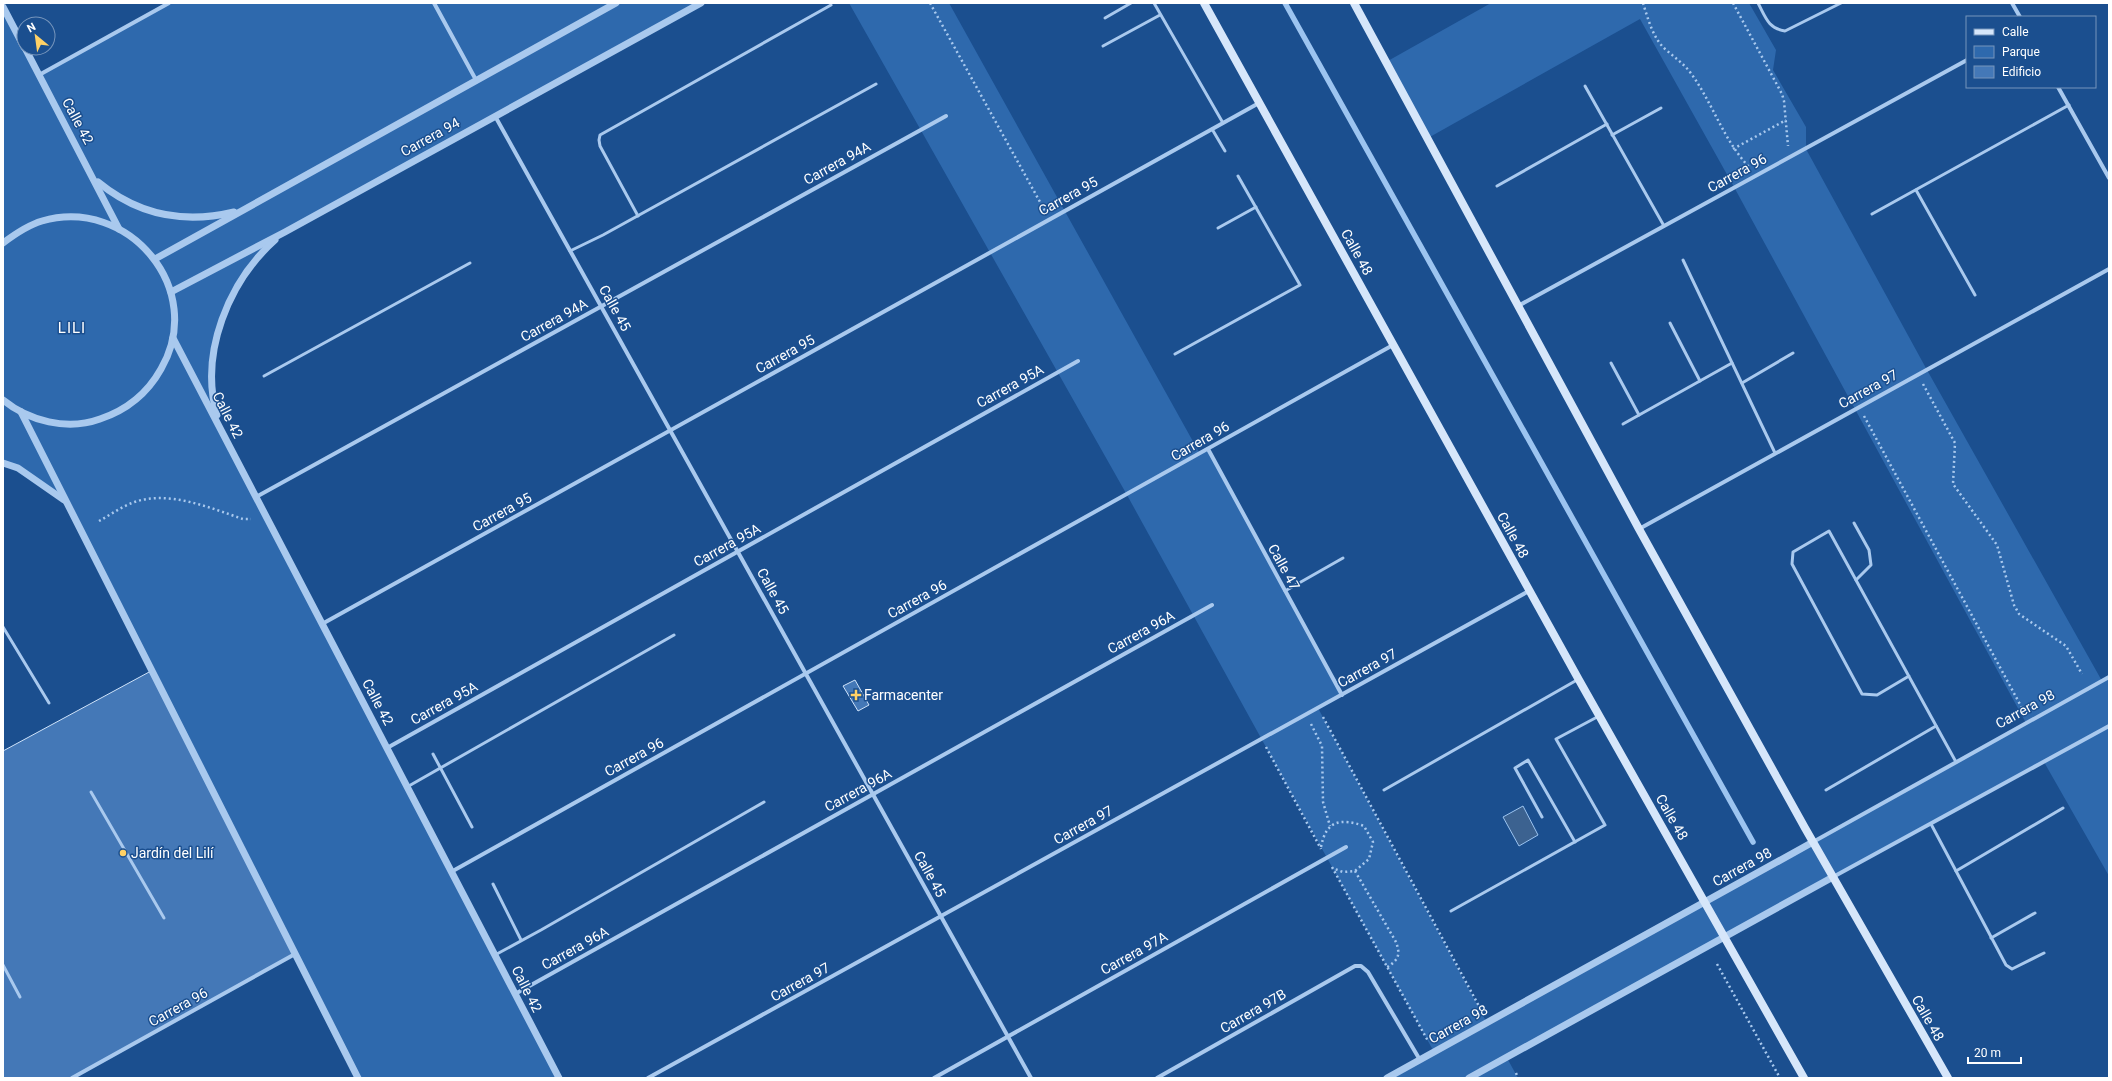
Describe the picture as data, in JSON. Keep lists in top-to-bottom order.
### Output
{
  "streets": {
    "main road": ["Calle 48"],
    "street": [
      "Calle 42",
      "Carrera 94",
      "Carrera 94A",
      "Carrera 96",
      "Carrera 95",
      "Calle 45",
      "Carrera 95A",
      "Carrera 97",
      "Calle 47",
      "Carrera 96A",
      "Carrera 98",
      "Carrera 97A",
      "Carrera 97B"
    ]
  },
  "crossings": [
    ["Calle 42", "Carrera 94A"],
    ["Calle 42", "Carrera 96"],
    ["Calle 42", "Carrera 95"],
    ["Calle 42", "Carrera 95A"],
    ["Calle 42", "Carrera 96A"],
    ["Carrera 94", "Calle 45"],
    ["Carrera 94A", "Calle 45"],
    ["Carrera 96", "Calle 48"],
    ["Carrera 96", "Calle 45"],
    ["Carrera 96", "Calle 47"],
    ["Carrera 95", "Calle 48"],
    ["Carrera 95", "Calle 45"],
    ["Calle 48", "Carrera 97"],
    ["Calle 48", "Carrera 98"],
    ["Calle 45", "Carrera 95A"],
    ["Calle 45", "Carrera 97"],
    ["Calle 45", "Carrera 96A"],
    ["Calle 45", "Carrera 97A"],
    ["Carrera 97", "Calle 47"],
    ["Carrera 98", "Carrera 97B"]
  ],
  "districts": ["LILI"],
  "places": {
    "health": ["Farmacenter"],
    "other": ["Jardín del Lilí"]
  },
  "legend": ["Calle", "Parque", "Edificio"],
  "scale_bar": "20 m",
  "north": "top left"
}
